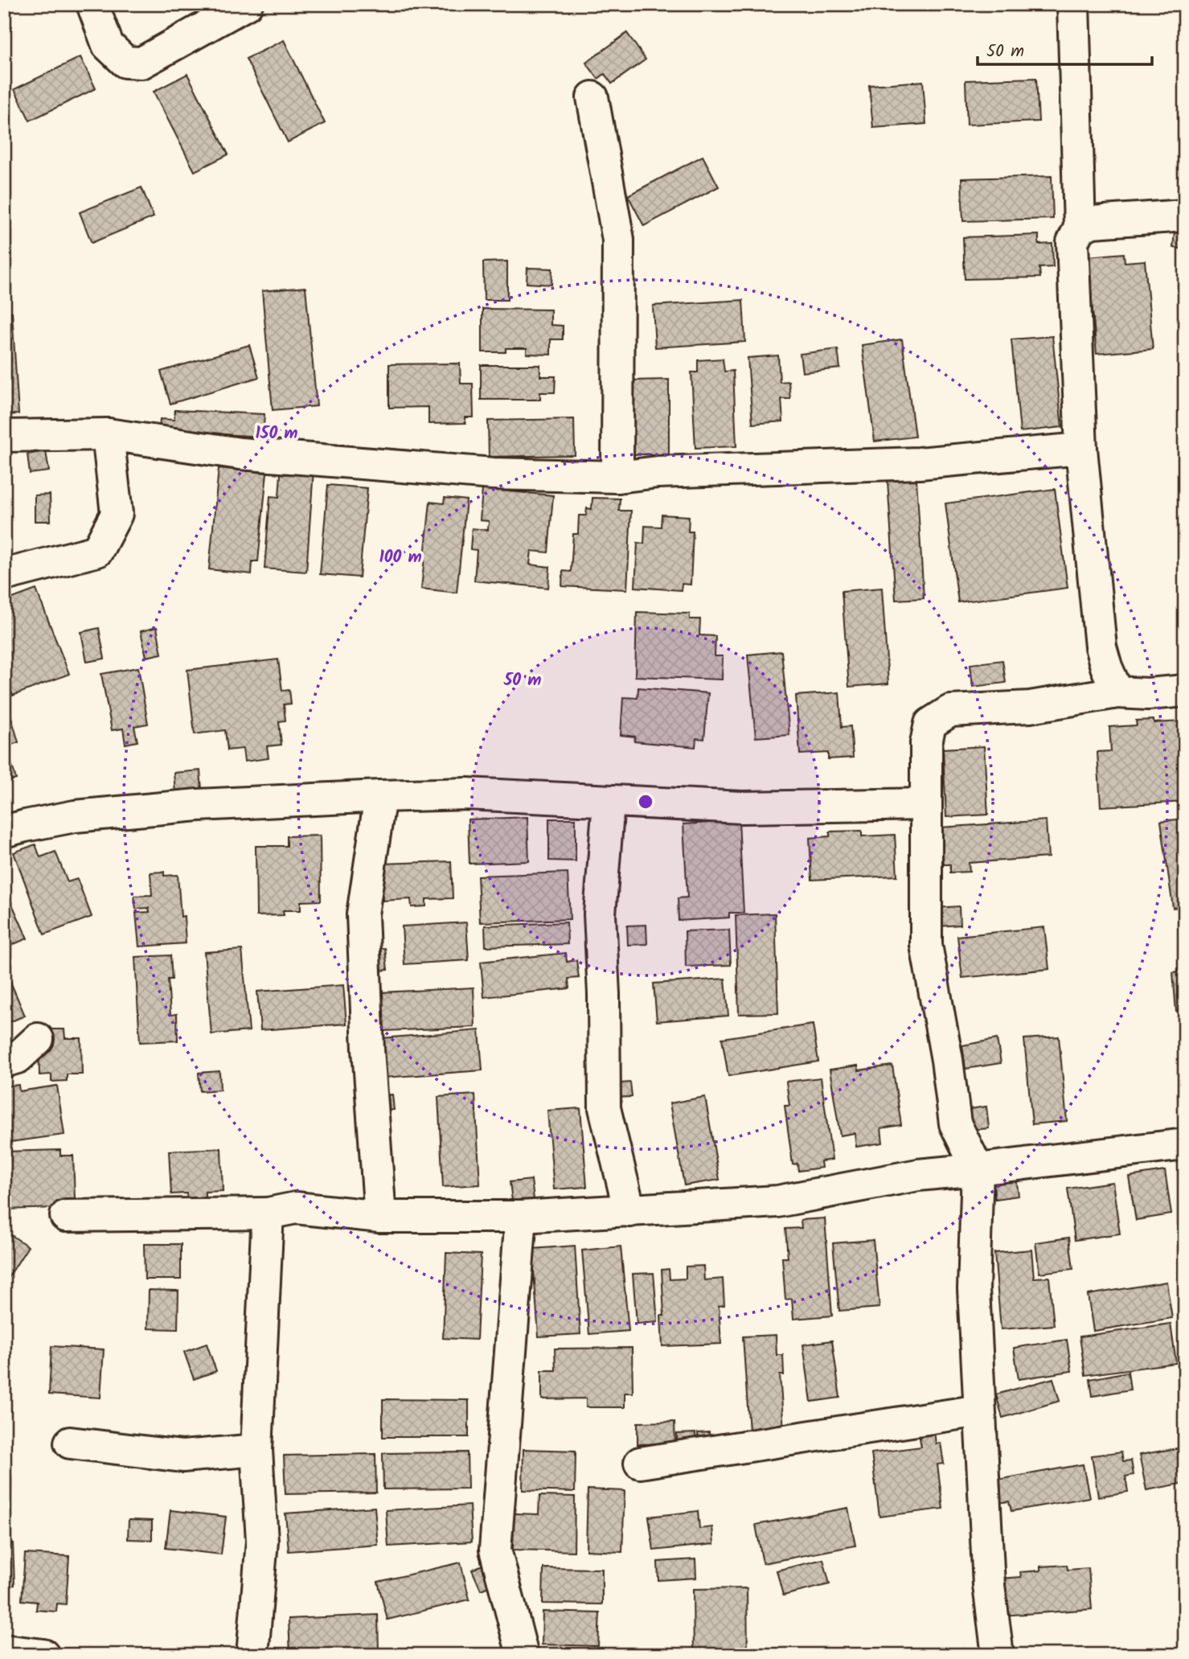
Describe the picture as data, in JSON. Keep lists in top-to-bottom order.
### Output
{
  "scale_bar": "50 m",
  "rings": ["150 m", "100 m", "50 m"]
}
